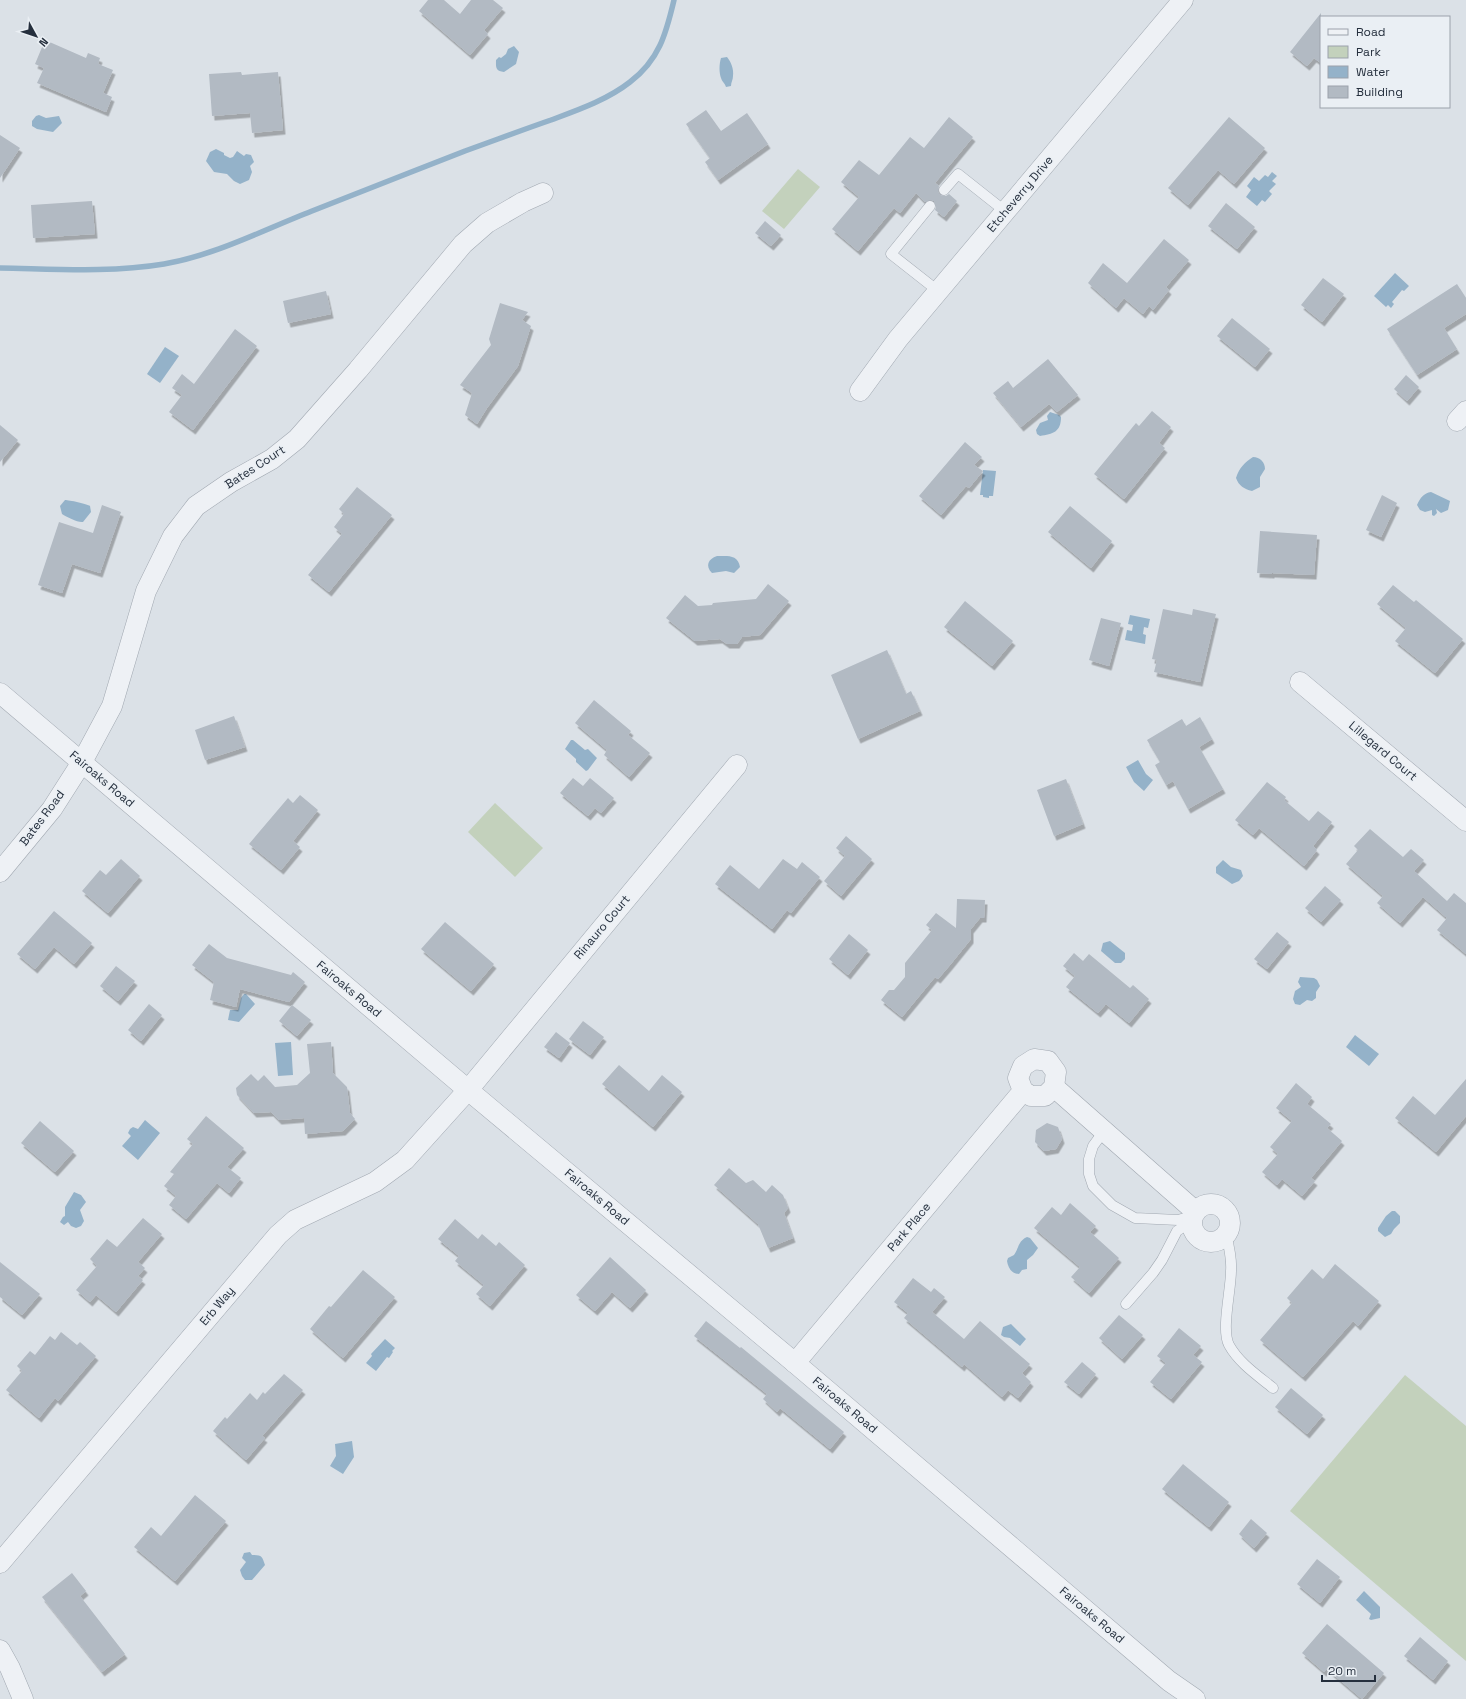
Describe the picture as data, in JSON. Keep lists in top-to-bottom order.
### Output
{
  "streets": {
    "street": [
      "Etcheverry Drive",
      "Bates Court",
      "Lillegard Court",
      "Fairoaks Road",
      "Bates Road",
      "Rinauro Court",
      "Park Place",
      "Erb Way"
    ]
  },
  "crossings": [
    ["Bates Court", "Fairoaks Road"],
    ["Bates Court", "Bates Road"],
    ["Fairoaks Road", "Bates Road"],
    ["Fairoaks Road", "Rinauro Court"],
    ["Fairoaks Road", "Park Place"],
    ["Fairoaks Road", "Erb Way"],
    ["Rinauro Court", "Erb Way"]
  ],
  "legend": [
    "Road",
    "Park",
    "Water",
    "Building"
  ],
  "scale_bar": "20 m",
  "north": "bottom right"
}
